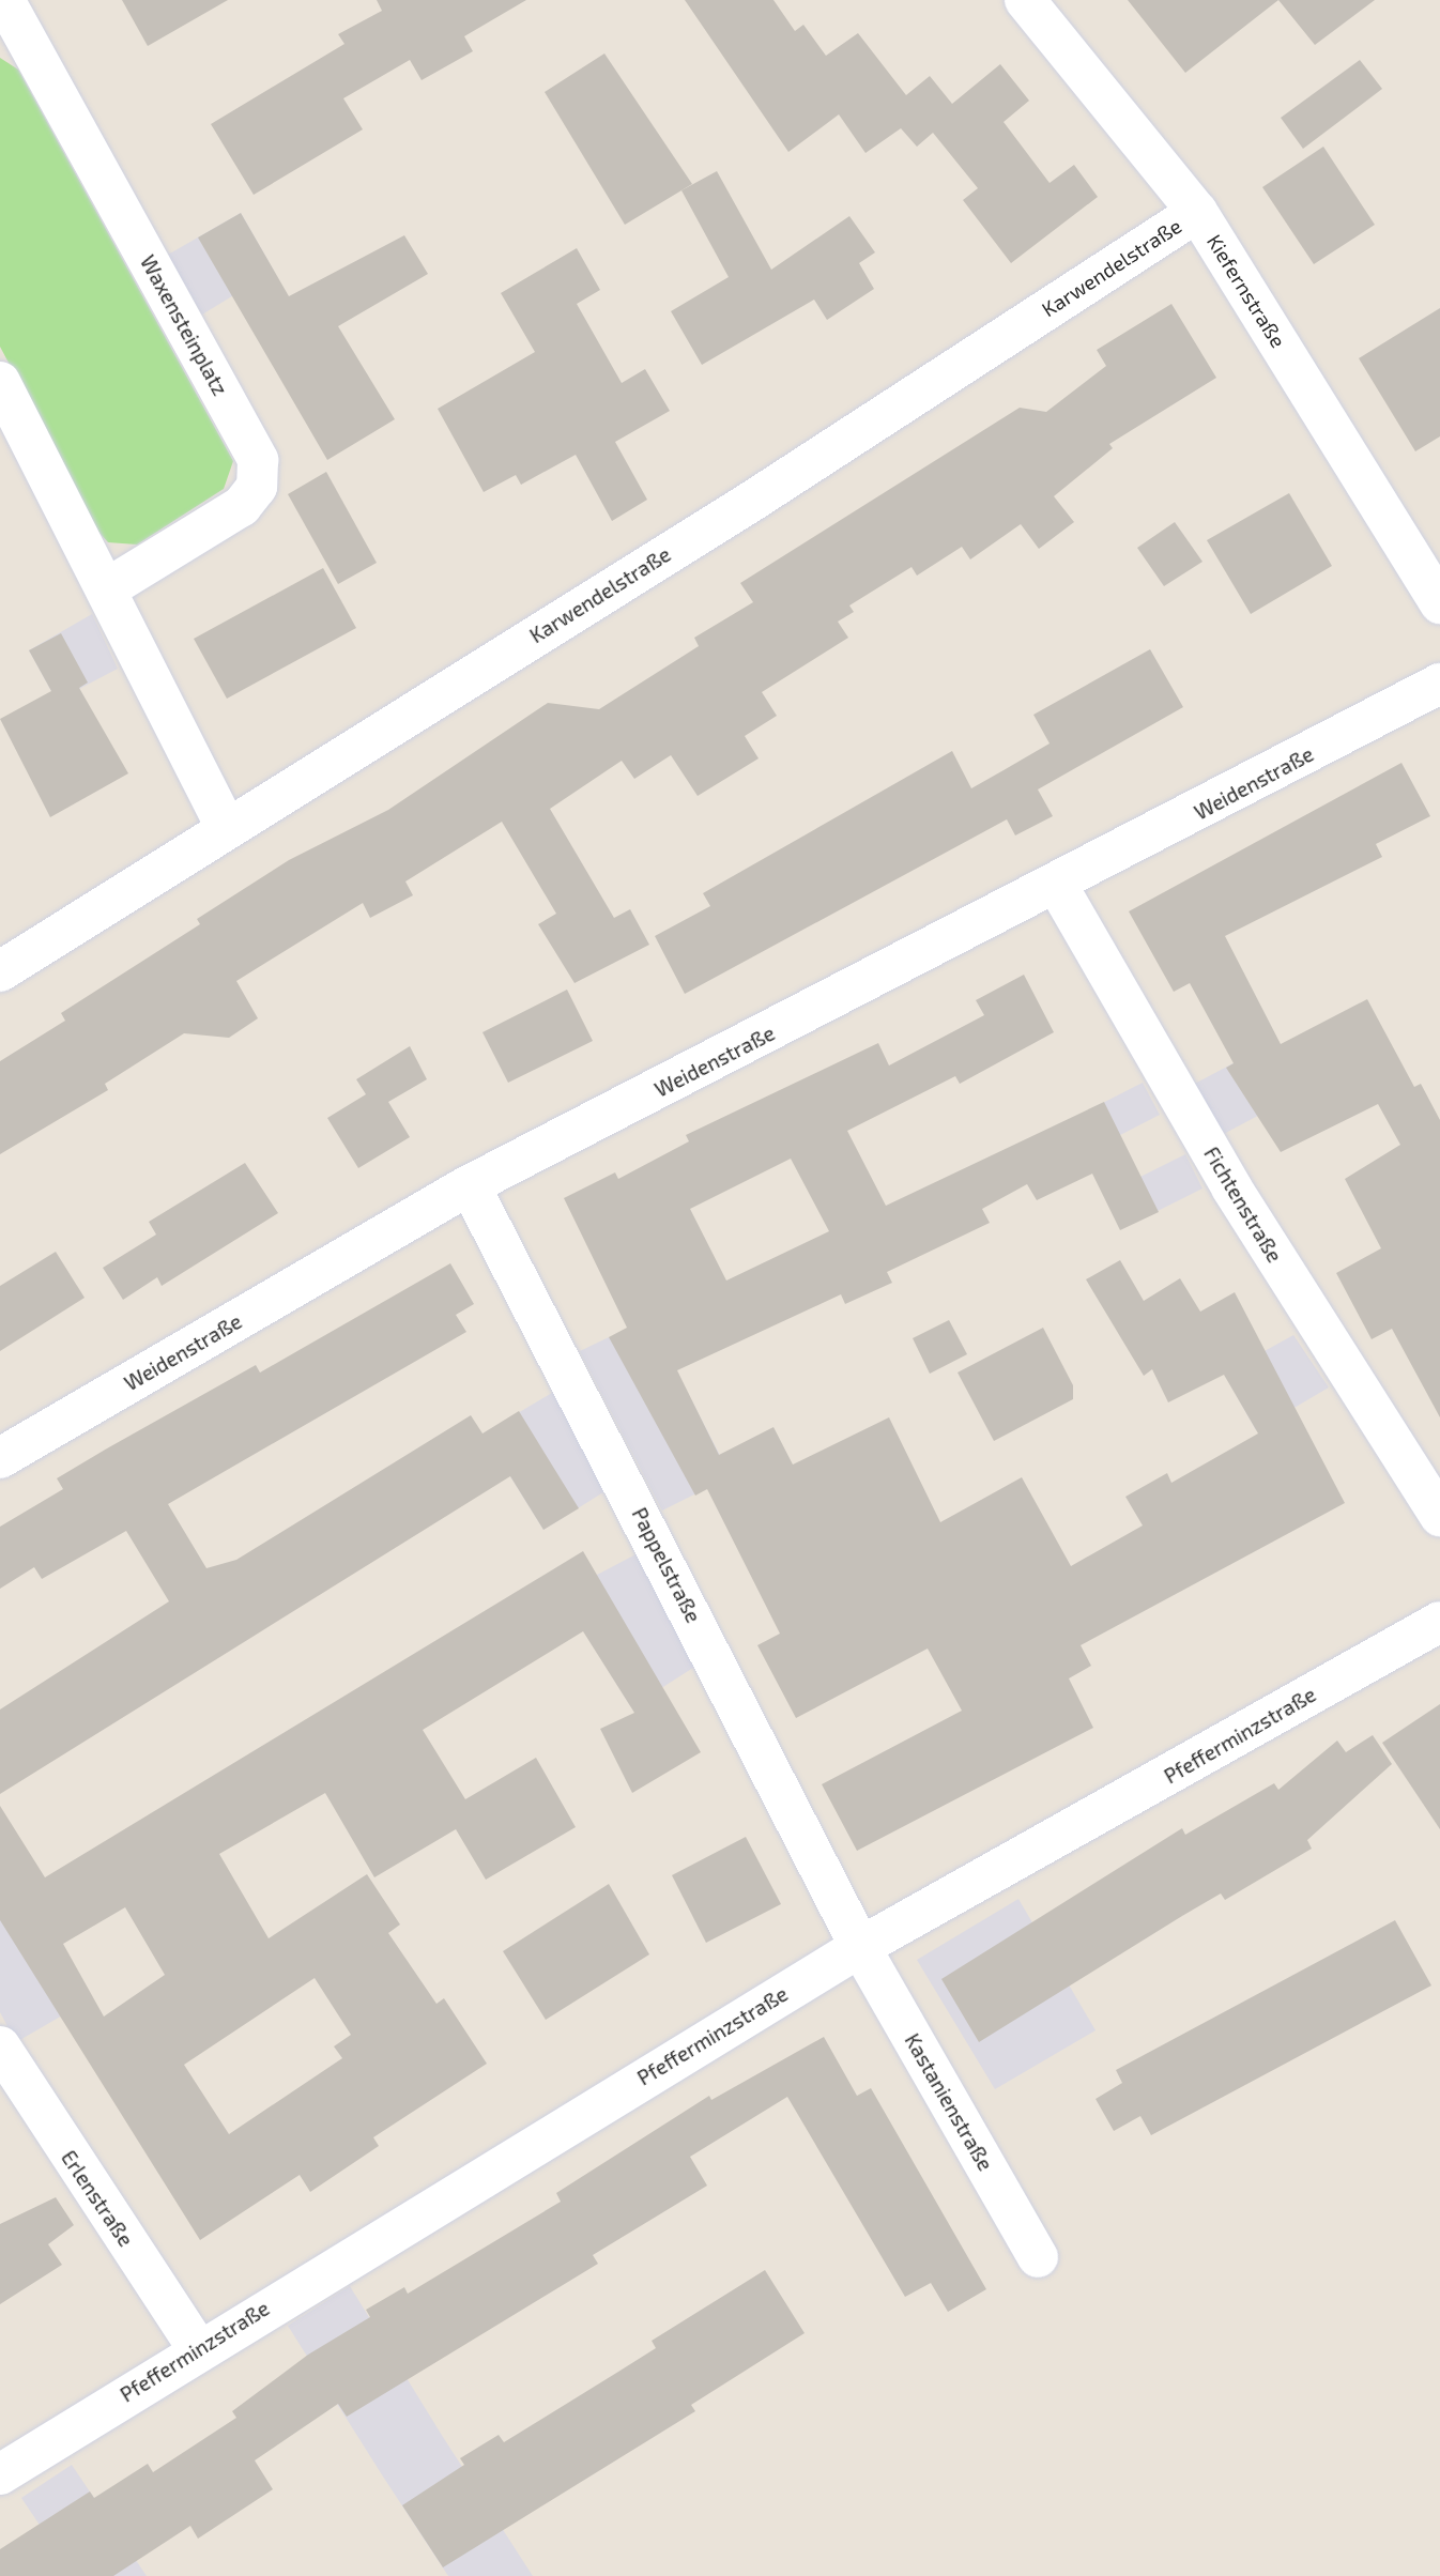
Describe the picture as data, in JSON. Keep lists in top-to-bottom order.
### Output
{
  "streets": {
    "street": [
      "Karwendelstraße",
      "Kiefernstraße",
      "Waxensteinplatz",
      "Weidenstraße",
      "Fichtenstraße",
      "Pappelstraße",
      "Pfefferminzstraße",
      "Kastanienstraße",
      "Erlenstraße"
    ]
  },
  "crossings": [
    ["Karwendelstraße", "Kiefernstraße"],
    ["Weidenstraße", "Fichtenstraße"],
    ["Weidenstraße", "Pappelstraße"],
    ["Pappelstraße", "Pfefferminzstraße"],
    ["Pappelstraße", "Kastanienstraße"],
    ["Pfefferminzstraße", "Kastanienstraße"],
    ["Pfefferminzstraße", "Erlenstraße"]
  ]
}
